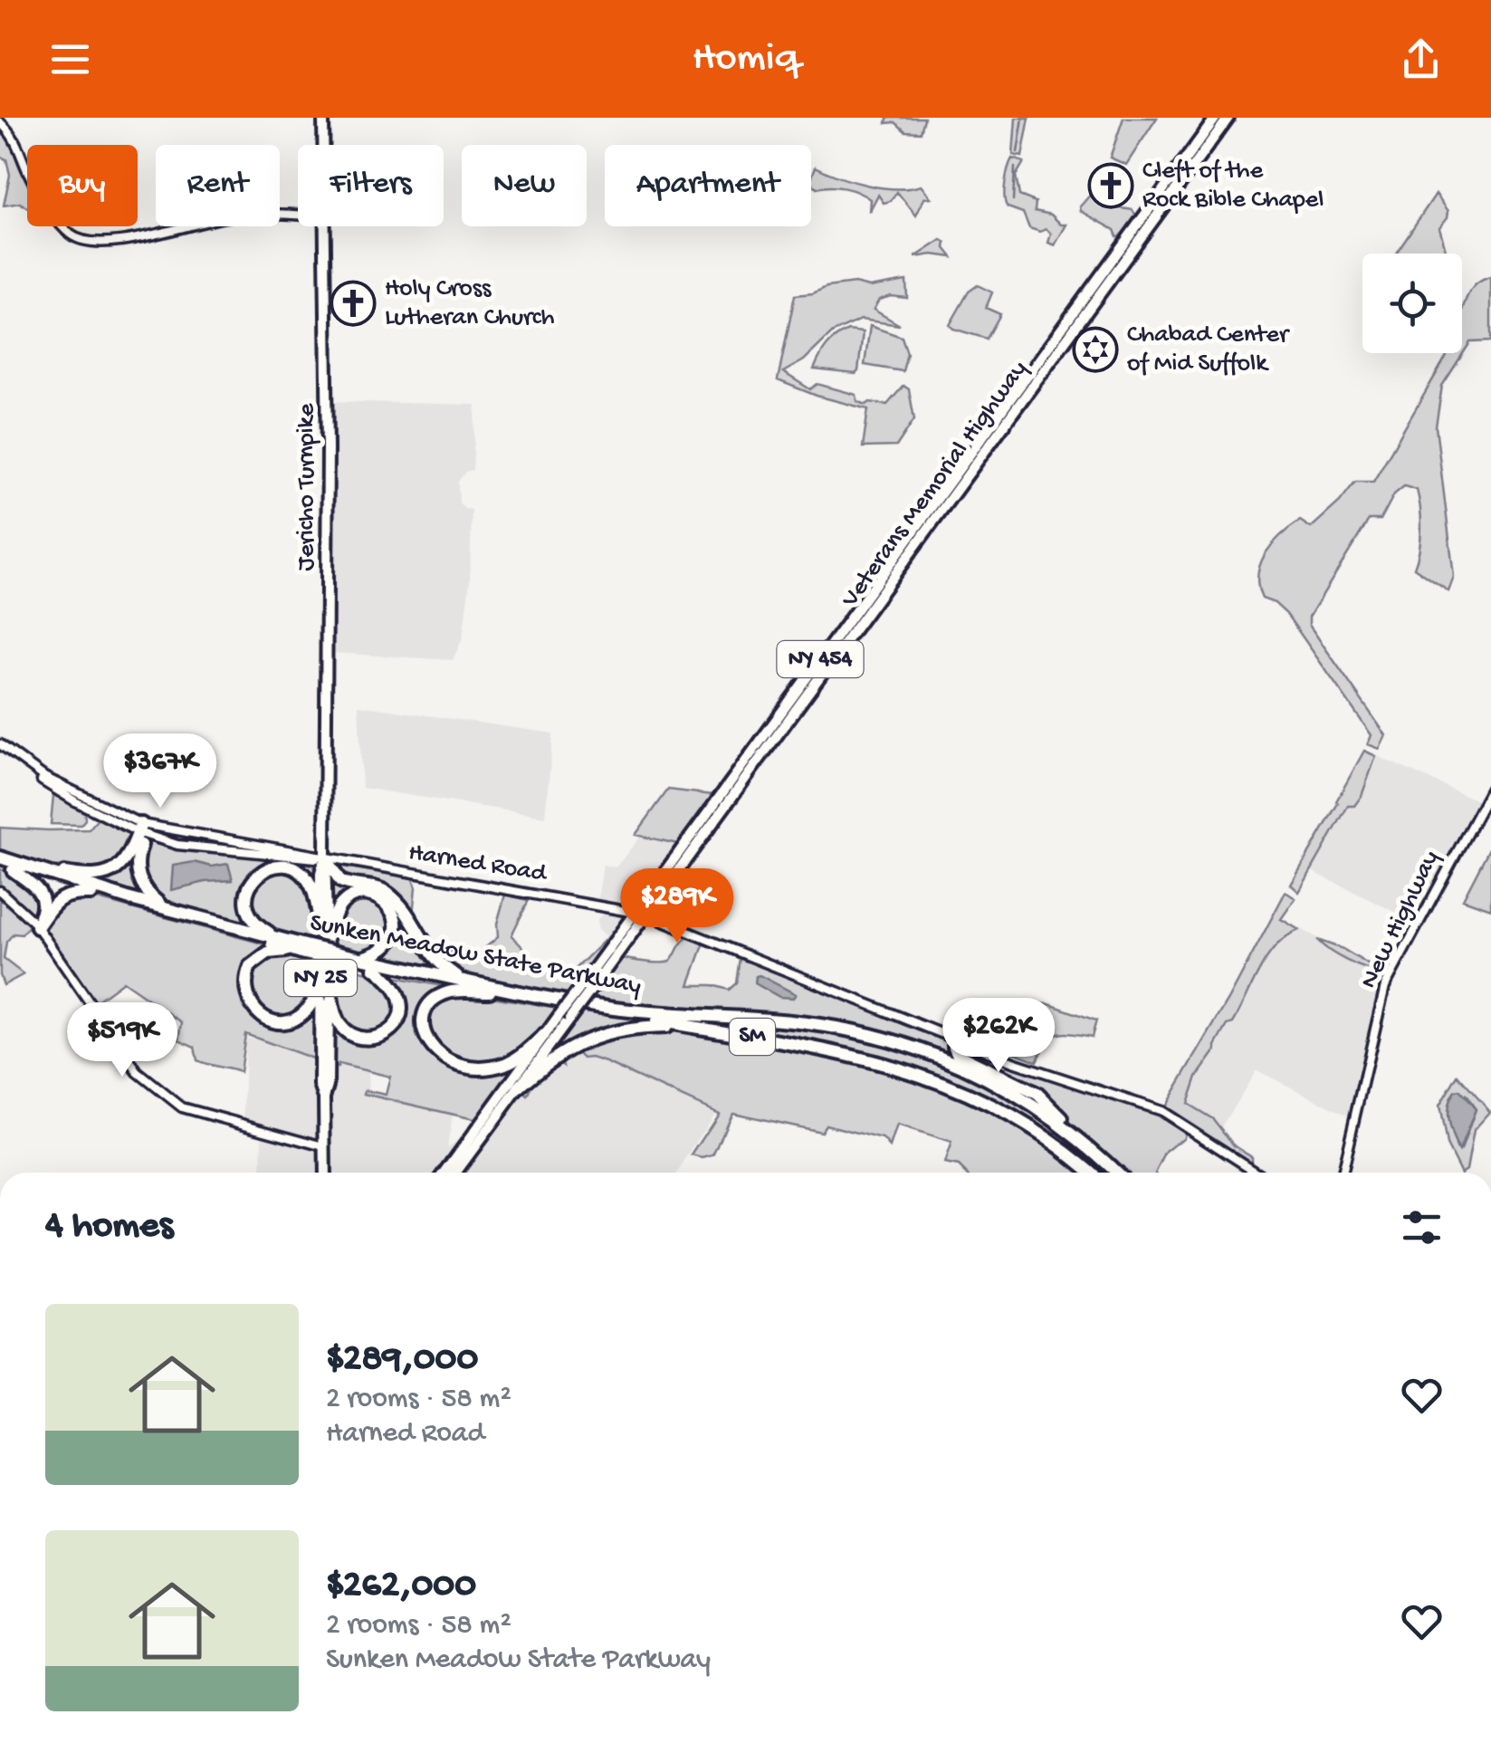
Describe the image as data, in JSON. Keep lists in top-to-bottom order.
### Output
{
  "streets": {
    "highway": ["Sunken Meadow State Parkway", "SM"],
    "main road": [
      "Veterans Memorial Highway",
      "Jericho Turnpike",
      "NY 454",
      "Harned Road",
      "New Highway",
      "NY 25"
    ]
  },
  "crossings": [
    ["Veterans Memorial Highway", "Harned Road"],
    ["Jericho Turnpike", "Harned Road"]
  ],
  "places": {
    "church": ["Cleft of the Rock Bible Chapel", "Holy Cross Lutheran Church"],
    "synagogue": ["Chabad Center of Mid Suffolk"]
  },
  "page": {
    "header": "Homiq",
    "chip": [
      "Buy",
      "Rent",
      "Filters",
      "New",
      "Apartment"
    ],
    "price": [
      "$367K",
      "$289K",
      "$262K",
      "$519K"
    ],
    "heading": "4 homes",
    "list": [
      {
        "name": "$289,000",
        "note": "2 rooms · 58 m² · Harned Road"
      },
      {
        "name": "$262,000",
        "note": "2 rooms · 58 m² · Sunken Meadow State Parkway"
      }
    ]
  }
}
